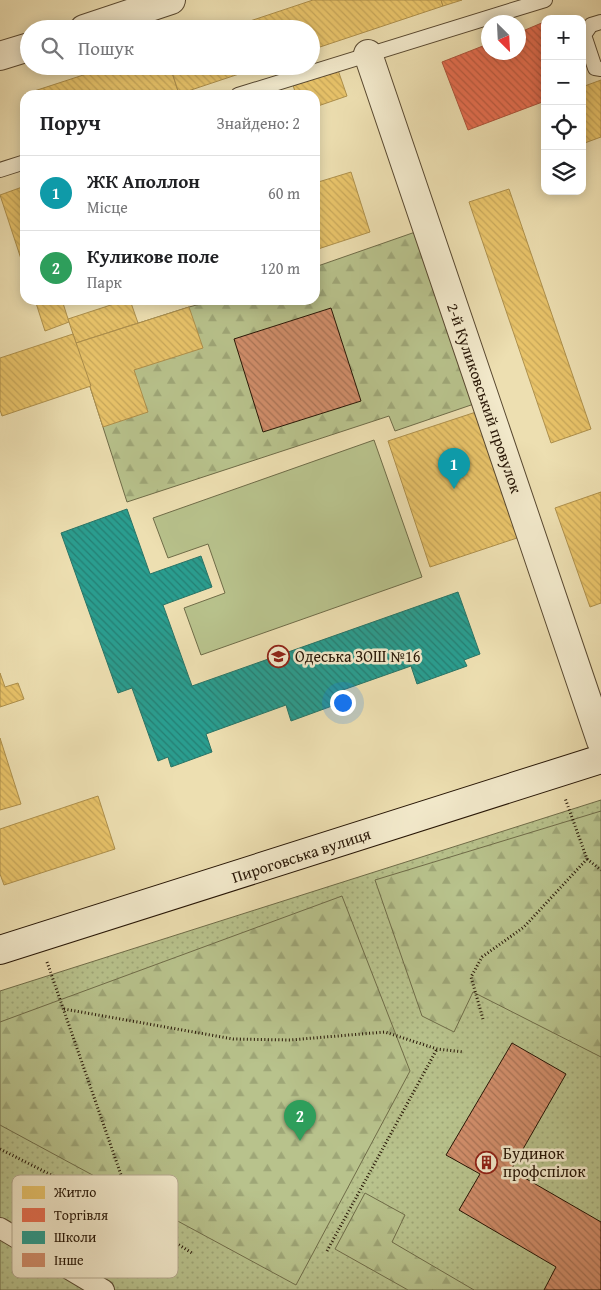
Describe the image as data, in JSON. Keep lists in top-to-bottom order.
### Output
{
  "streets": {
    "street": ["2-й Куликовський провулок", "Пироговська вулиця"]
  },
  "places": {
    "school or university": ["Одеська ЗОШ №16"],
    "building": ["Будинок профспілок"]
  },
  "legend": [
    "Житло",
    "Торгівля",
    "Школи",
    "Інше"
  ],
  "north": "bottom right",
  "page": {
    "map_buttons": ["+", "−"],
    "search": "Пошук",
    "heading": ["Поруч", "Знайдено: 2"],
    "list": [
      {
        "mark": "1",
        "name": "ЖК Аполлон",
        "note": "Місце",
        "value": "60 m"
      },
      {
        "mark": "2",
        "name": "Куликове поле",
        "note": "Парк",
        "value": "120 m"
      }
    ],
    "pins": ["1", "2"]
  }
}
